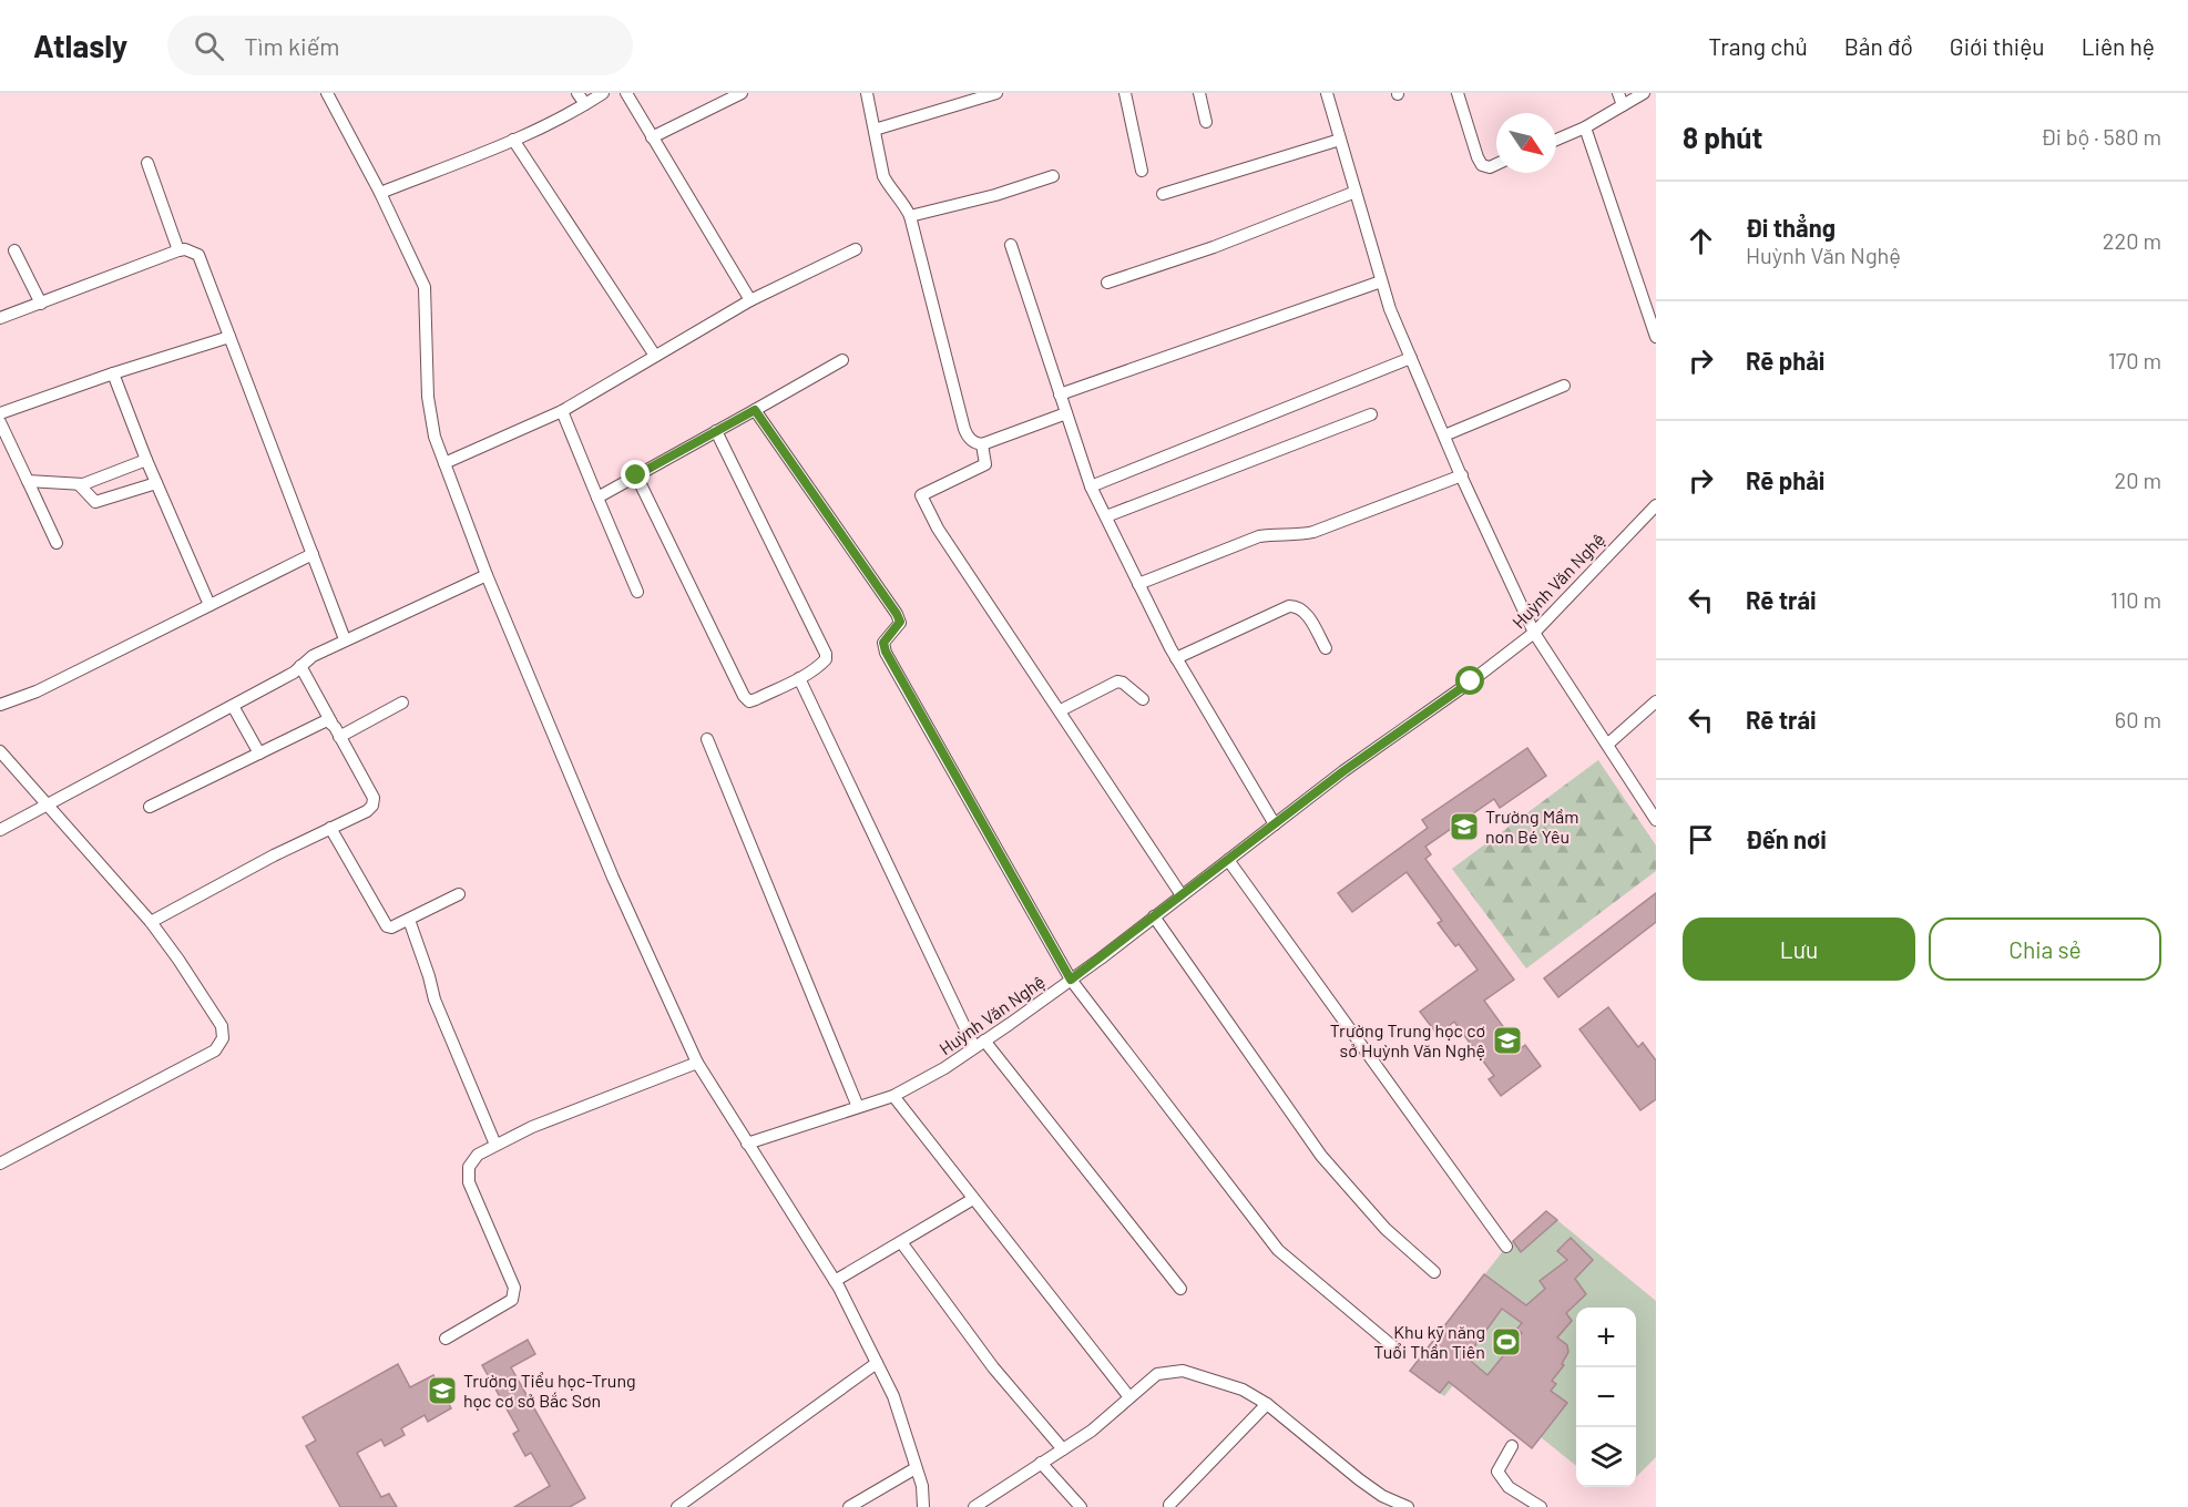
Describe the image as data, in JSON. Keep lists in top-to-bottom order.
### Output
{
  "streets": {
    "street": ["Huỳnh Văn Nghệ"]
  },
  "places": {
    "school or university": ["Trường Mầm non Bé Yêu", "Trường Trung học cơ sở Huỳnh Văn Nghệ", "Trường Tiểu học-Trung học cơ sở Bắc Sơn"],
    "sports": ["Khu kỹ năng Tuổi Thần Tiên"]
  },
  "north": "bottom right",
  "page": {
    "header": "Atlasly",
    "search": "Tìm kiếm",
    "nav": [
      "Trang chủ",
      "Bản đồ",
      "Giới thiệu",
      "Liên hệ"
    ],
    "heading": ["8 phút", "Đi bộ · 580 m"],
    "list": [
      ["Đi thẳng", "Huỳnh Văn Nghệ", "220 m"],
      ["Rẽ phải", "170 m"],
      ["Rẽ phải", "20 m"],
      ["Rẽ trái", "110 m"],
      ["Rẽ trái", "60 m"],
      "Đến nơi"
    ],
    "buttons": ["Lưu", "Chia sẻ"],
    "map_buttons": ["+", "−"]
  }
}
